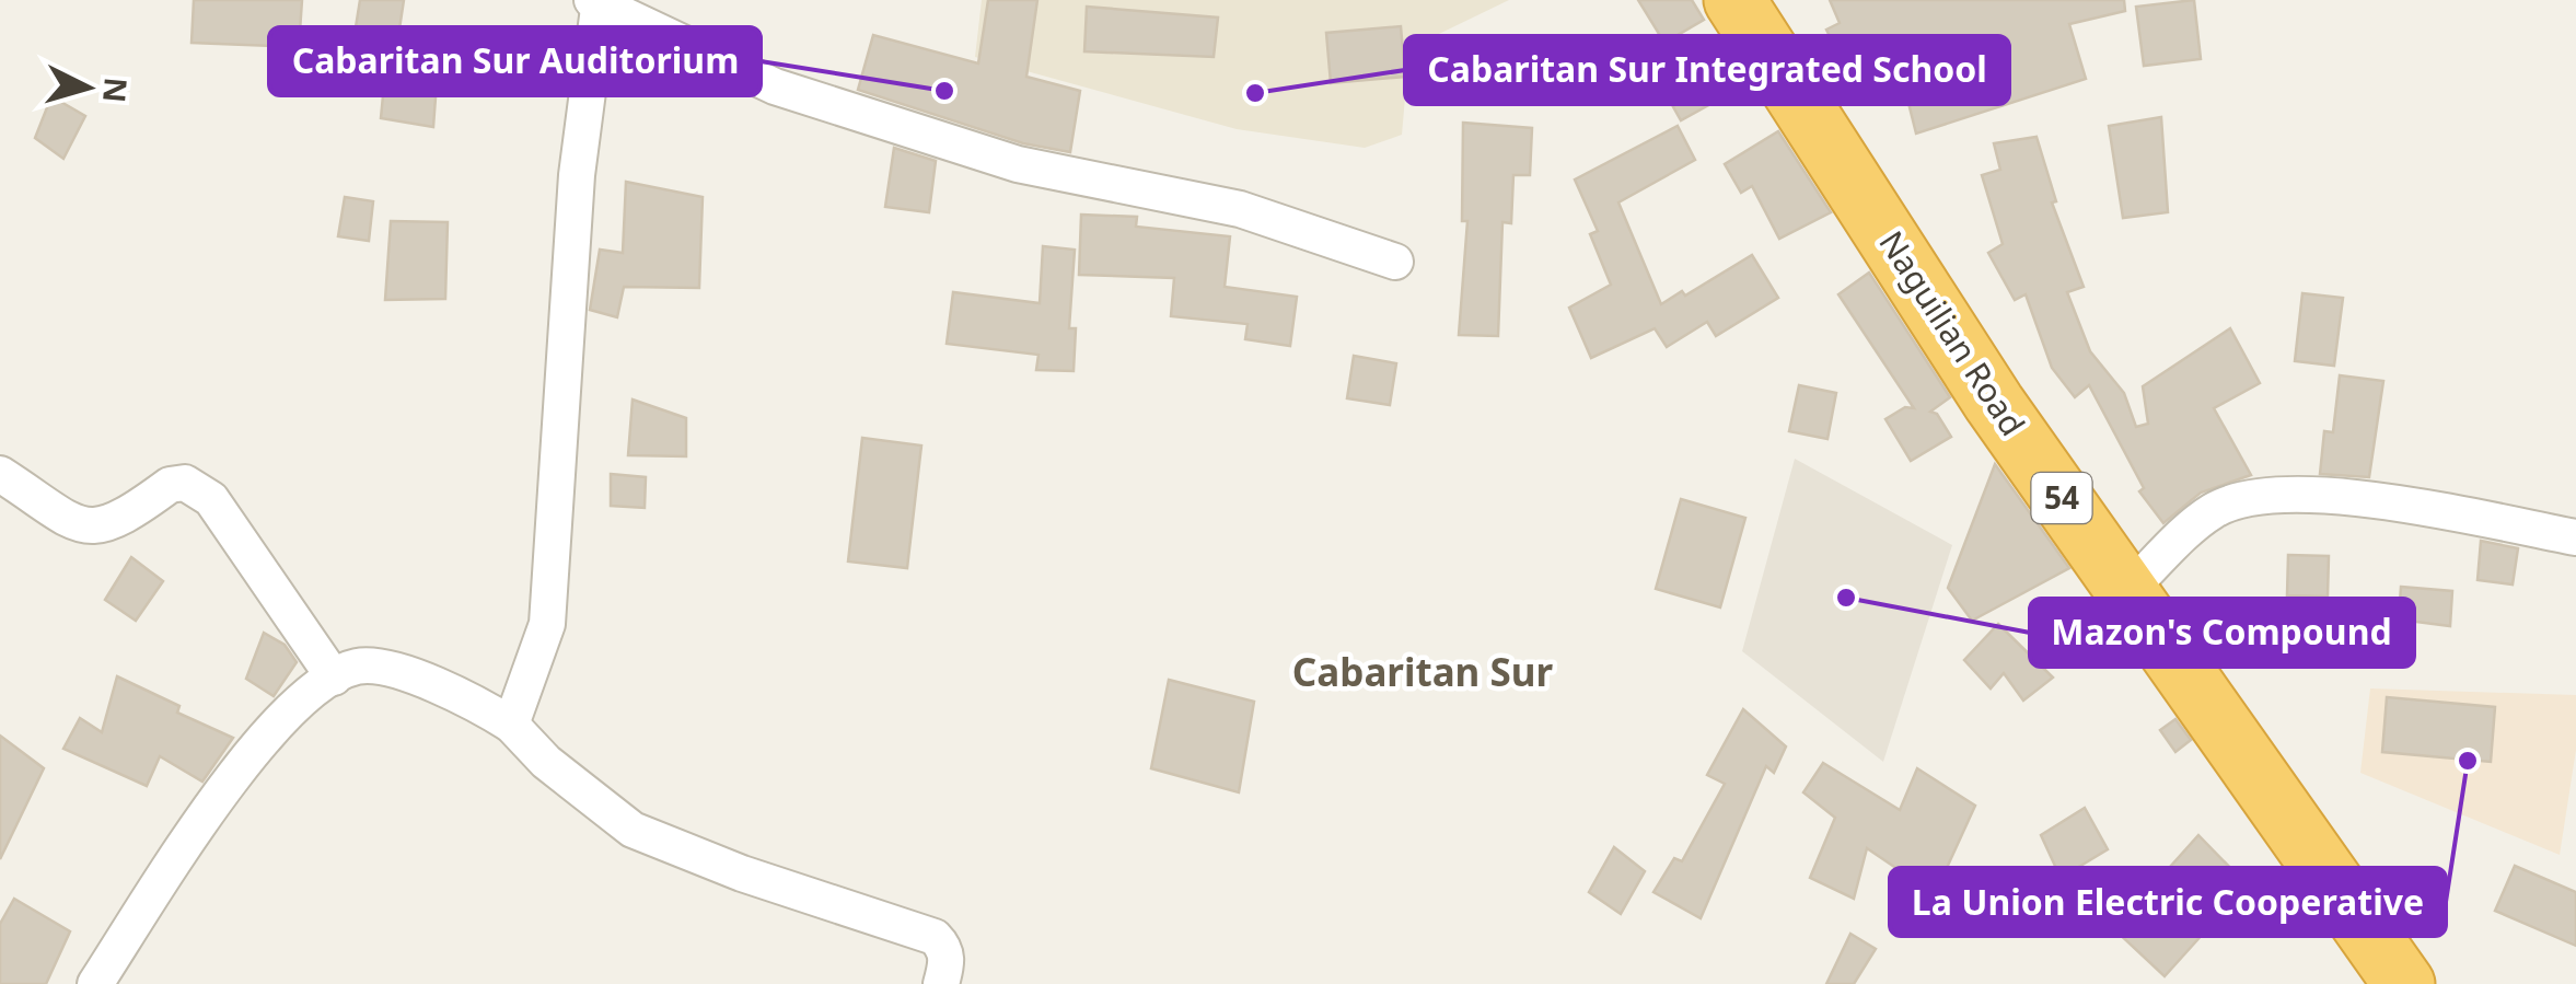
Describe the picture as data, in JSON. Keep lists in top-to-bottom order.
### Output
{
  "streets": {
    "highway": ["Naguilian Road", "54"]
  },
  "districts": ["Cabaritan Sur"],
  "places": [
    "Cabaritan Sur Auditorium",
    "Cabaritan Sur Integrated School",
    "Mazon's Compound",
    "La Union Electric Cooperative"
  ],
  "north": "right"
}
